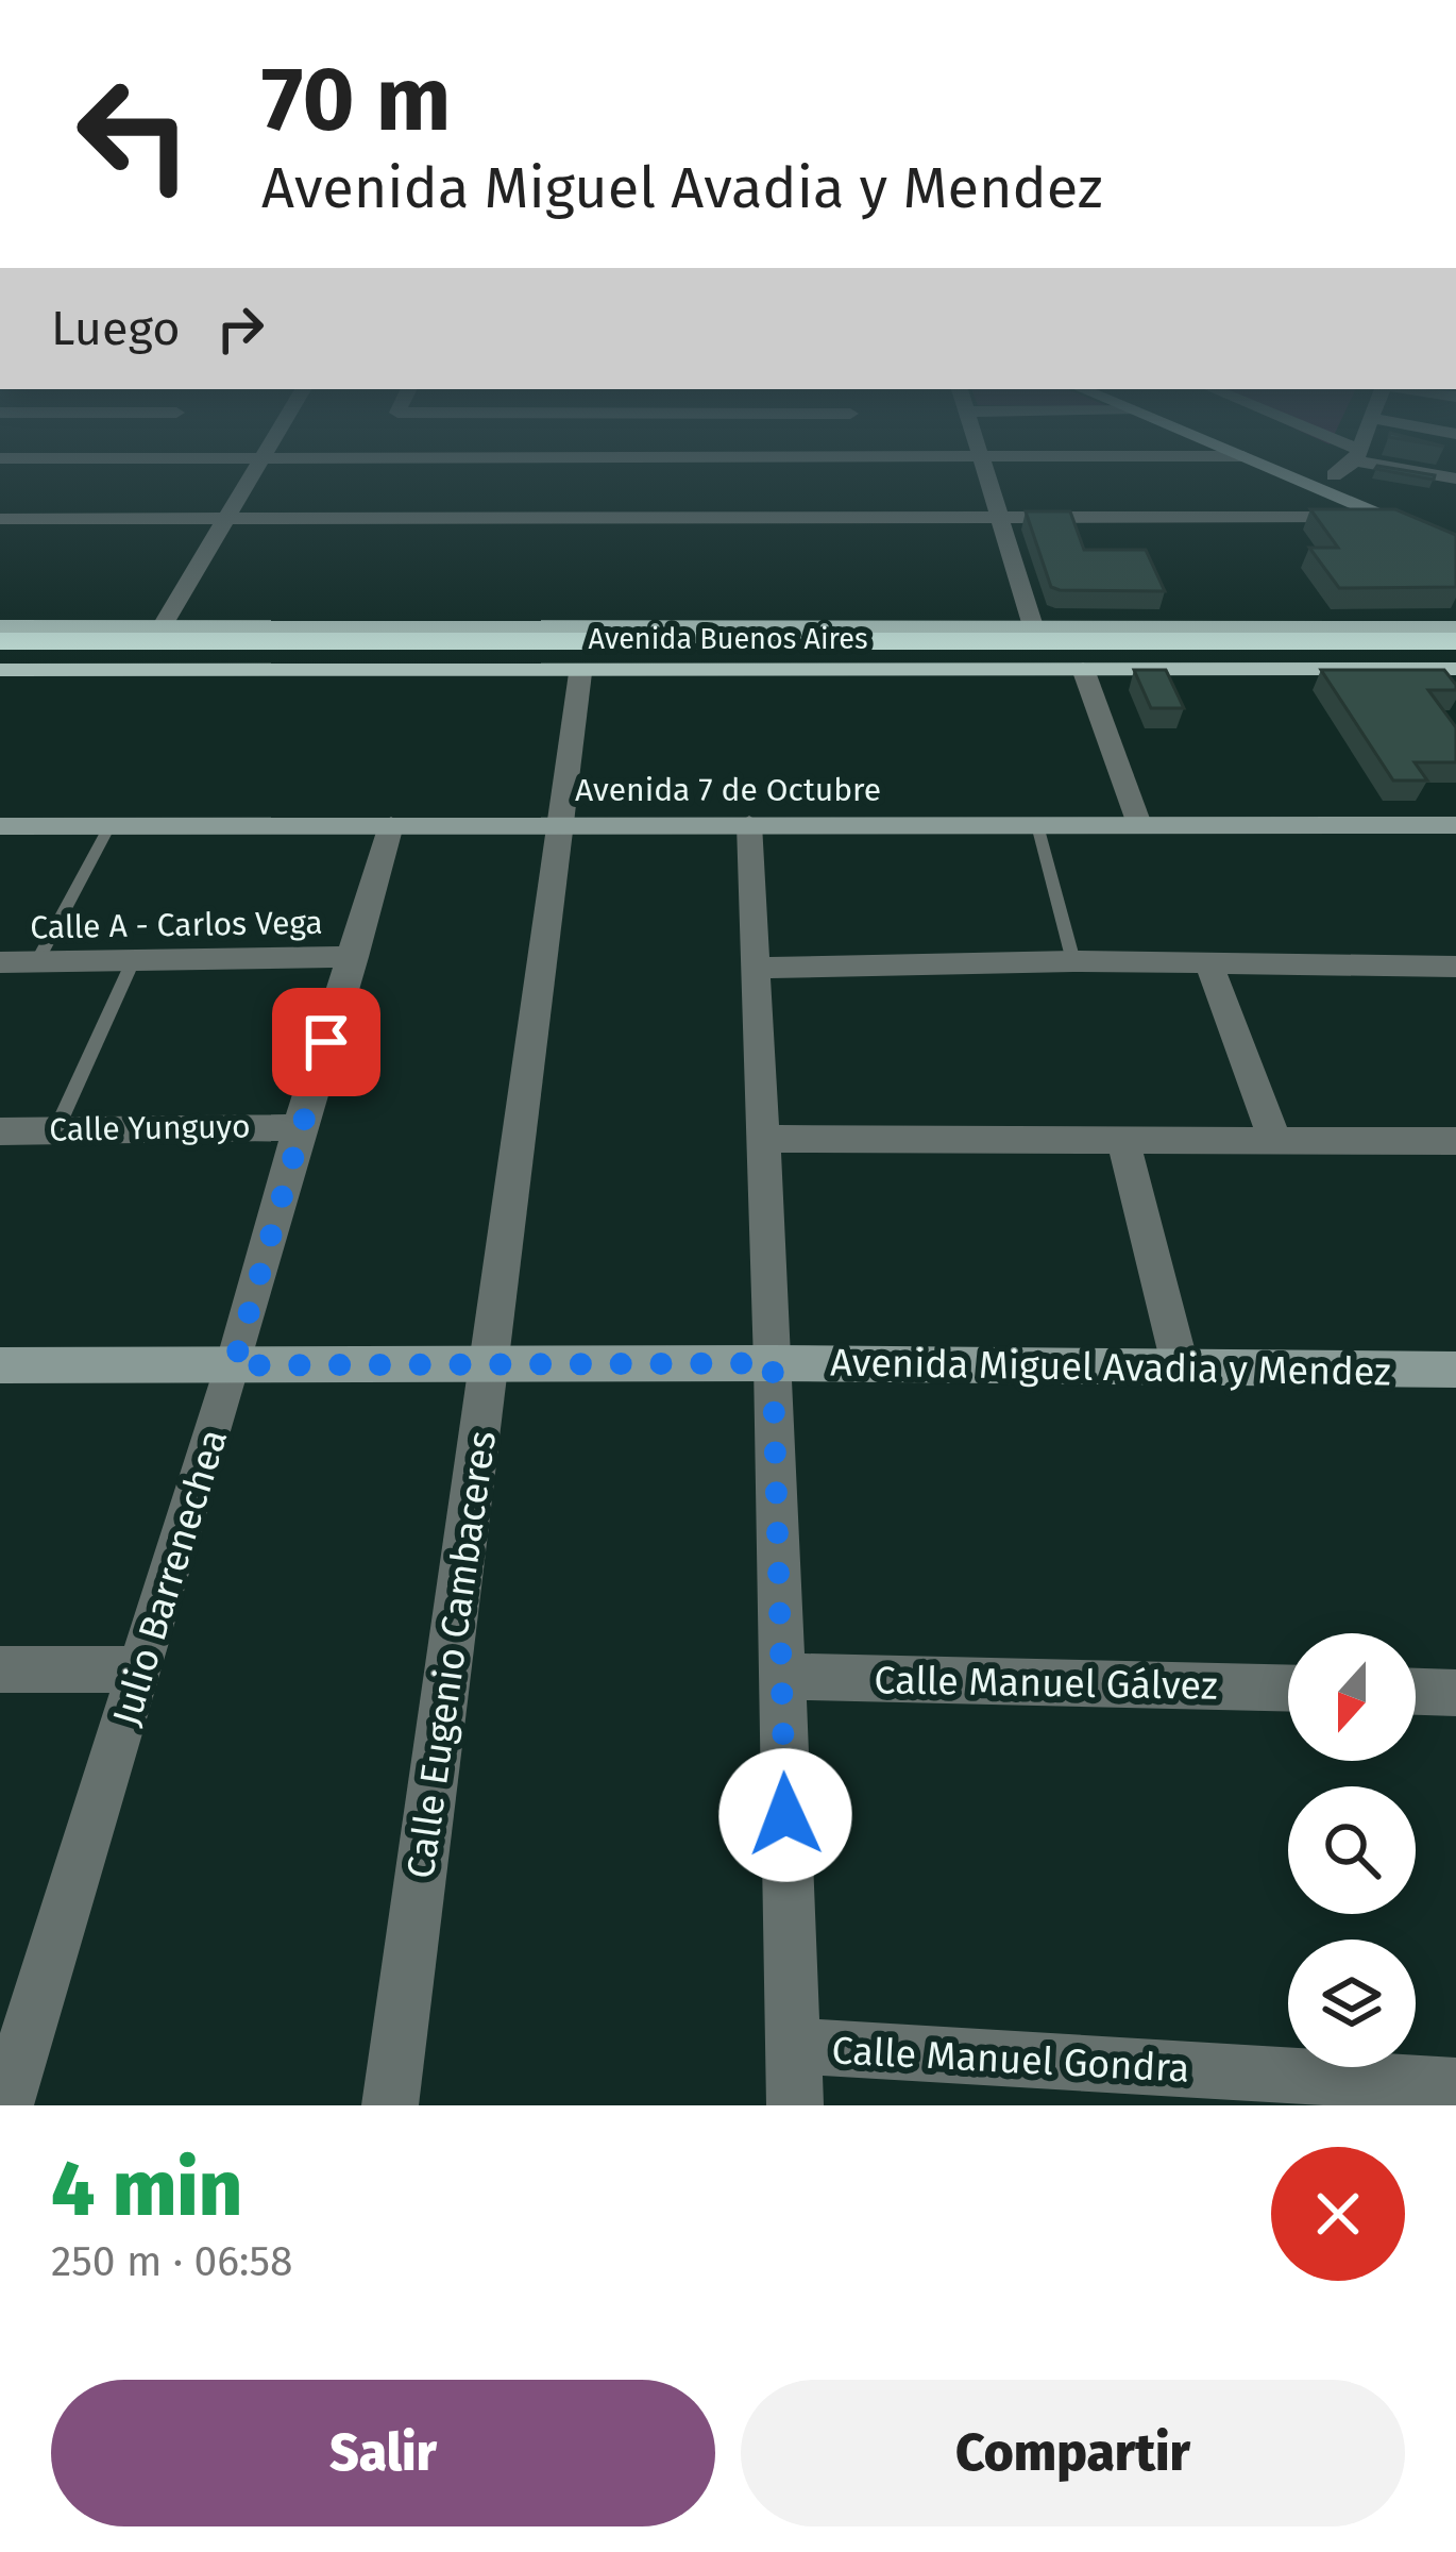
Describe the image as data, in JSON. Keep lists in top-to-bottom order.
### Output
{
  "streets": {
    "highway": ["Avenida Buenos Aires"],
    "street": [
      "Avenida 7 de Octubre",
      "Calle A - Carlos Vega",
      "Calle Yunguyo",
      "Avenida Miguel Avadia y Mendez",
      "Julio Barrenechea",
      "Calle Eugenio Cambaceres",
      "Calle Manuel Gálvez",
      "Calle Manuel Gondra"
    ]
  },
  "crossings": [
    ["Avenida Buenos Aires", "Calle Eugenio Cambaceres"],
    ["Avenida 7 de Octubre", "Julio Barrenechea"],
    ["Avenida 7 de Octubre", "Calle Eugenio Cambaceres"],
    ["Calle A - Carlos Vega", "Julio Barrenechea"],
    ["Calle Yunguyo", "Julio Barrenechea"],
    ["Avenida Miguel Avadia y Mendez", "Julio Barrenechea"],
    ["Avenida Miguel Avadia y Mendez", "Calle Eugenio Cambaceres"]
  ],
  "north": "bottom",
  "page": {
    "turn": ["70 m", "Avenida Miguel Avadia y Mendez"],
    "then": "Luego",
    "heading": ["4 min", "250 m · 06:58"],
    "buttons": ["Salir", "Compartir"]
  }
}
